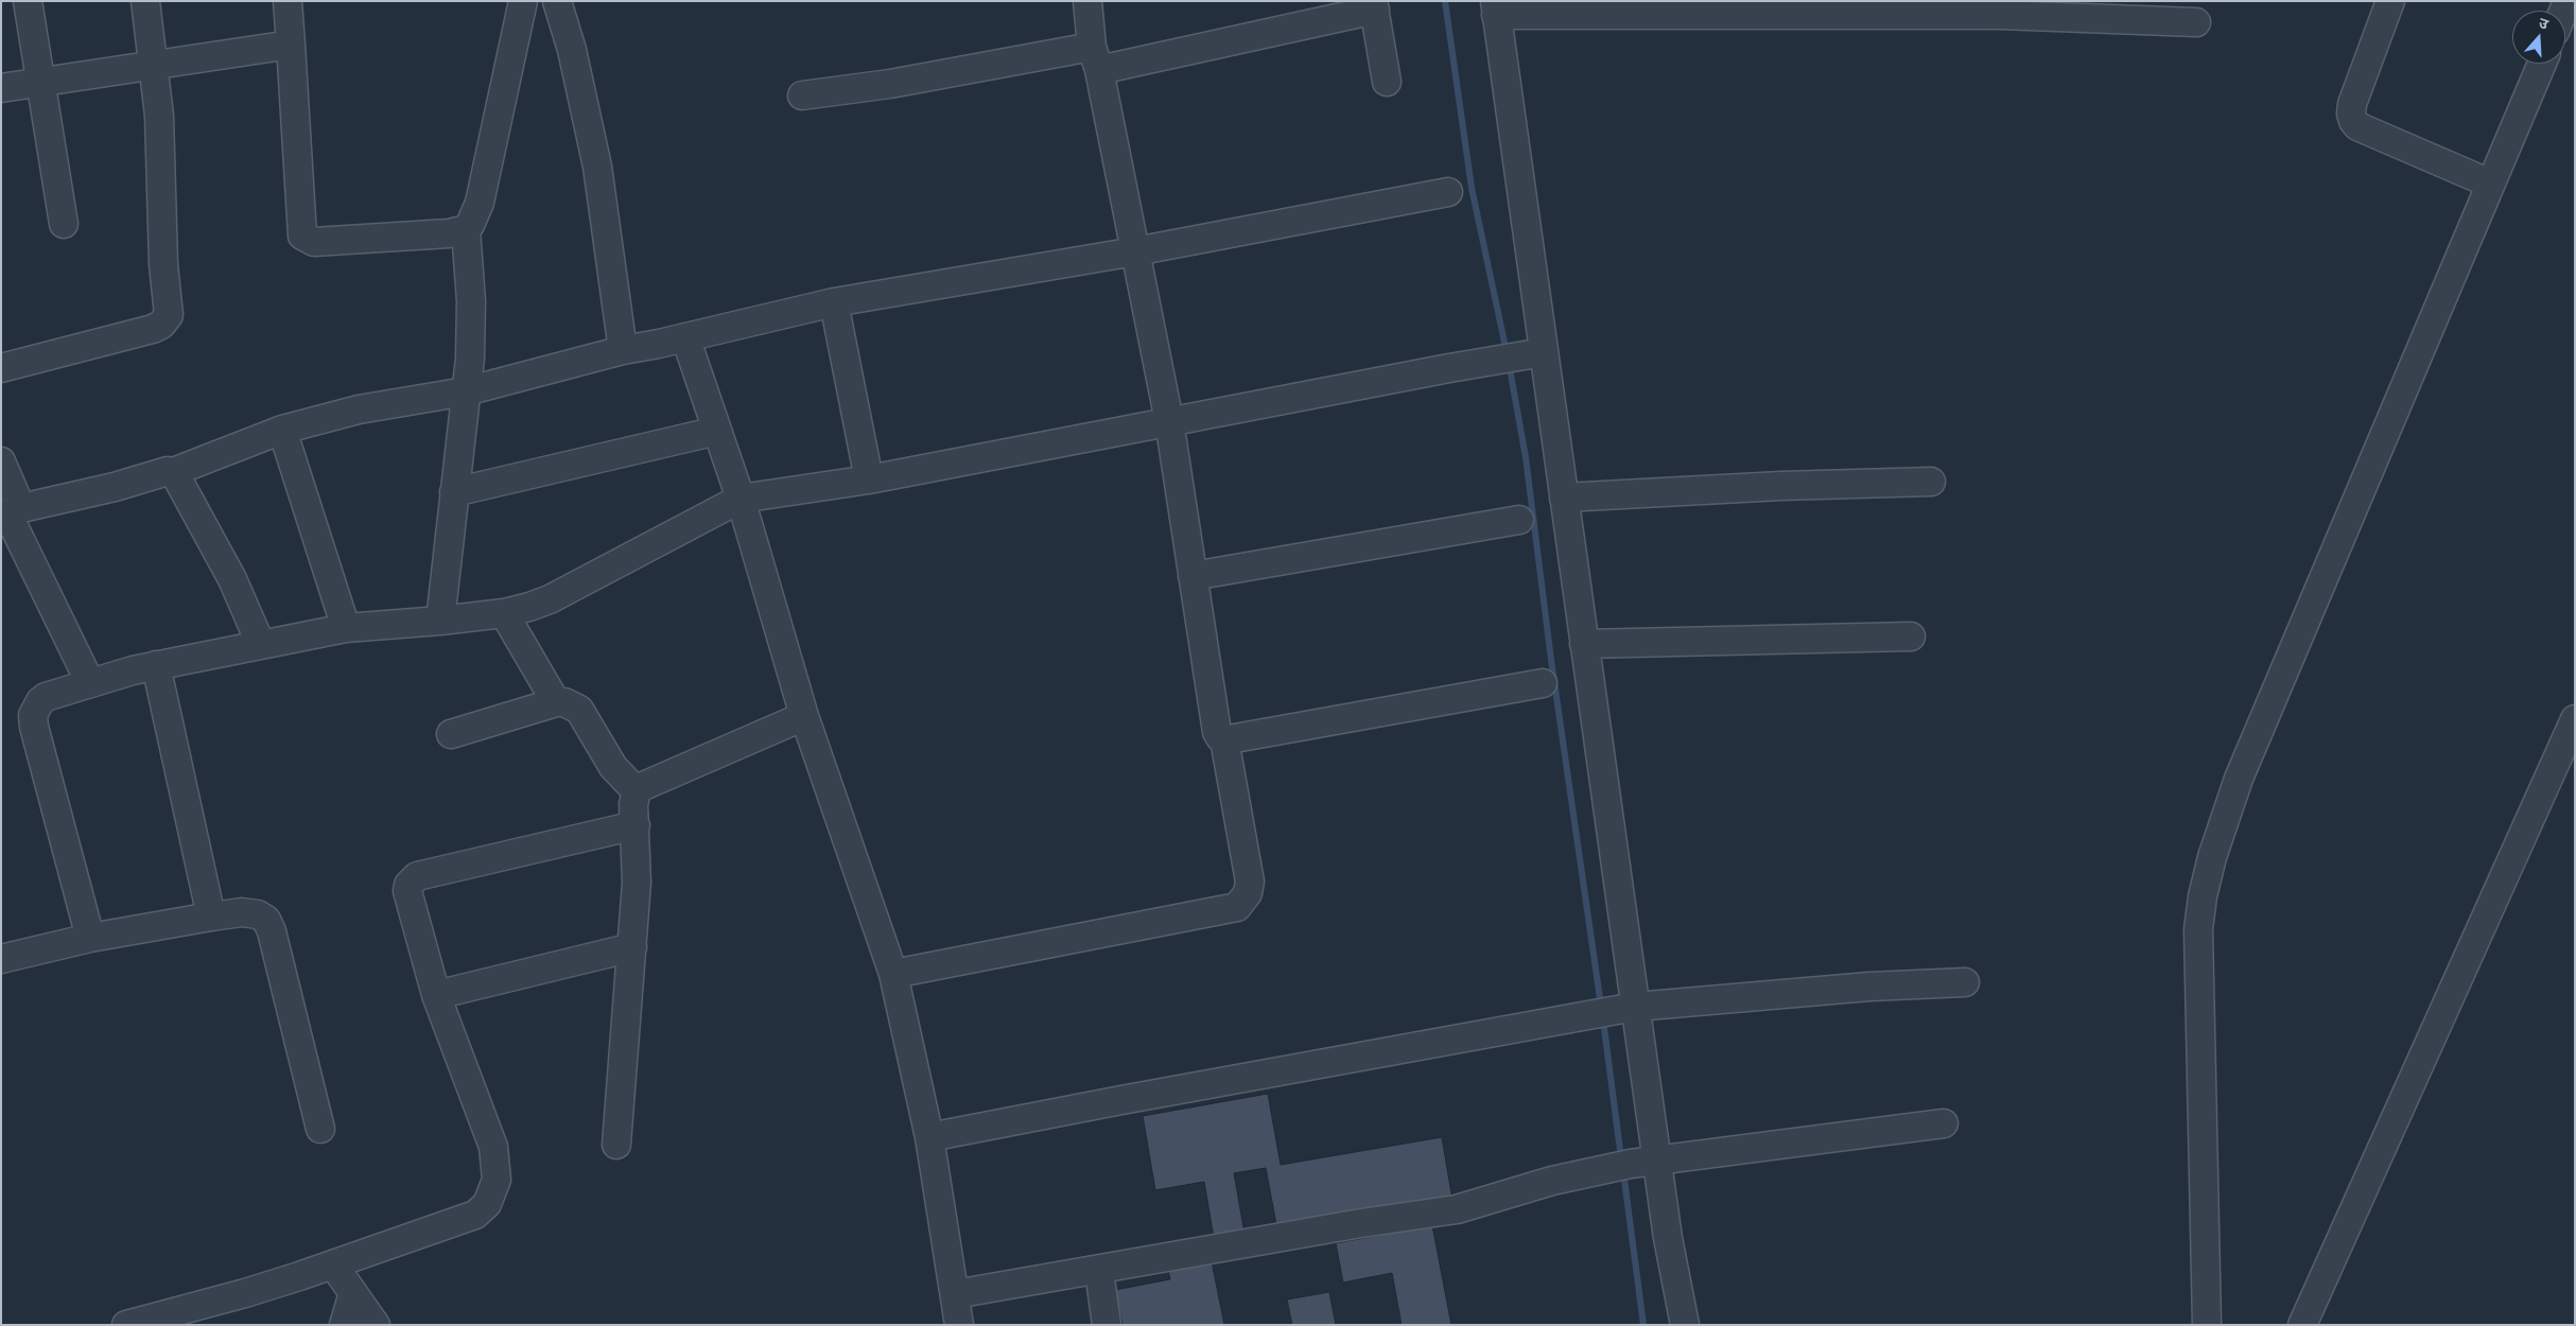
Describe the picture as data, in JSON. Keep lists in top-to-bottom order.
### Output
{
  "north": "top"
}
